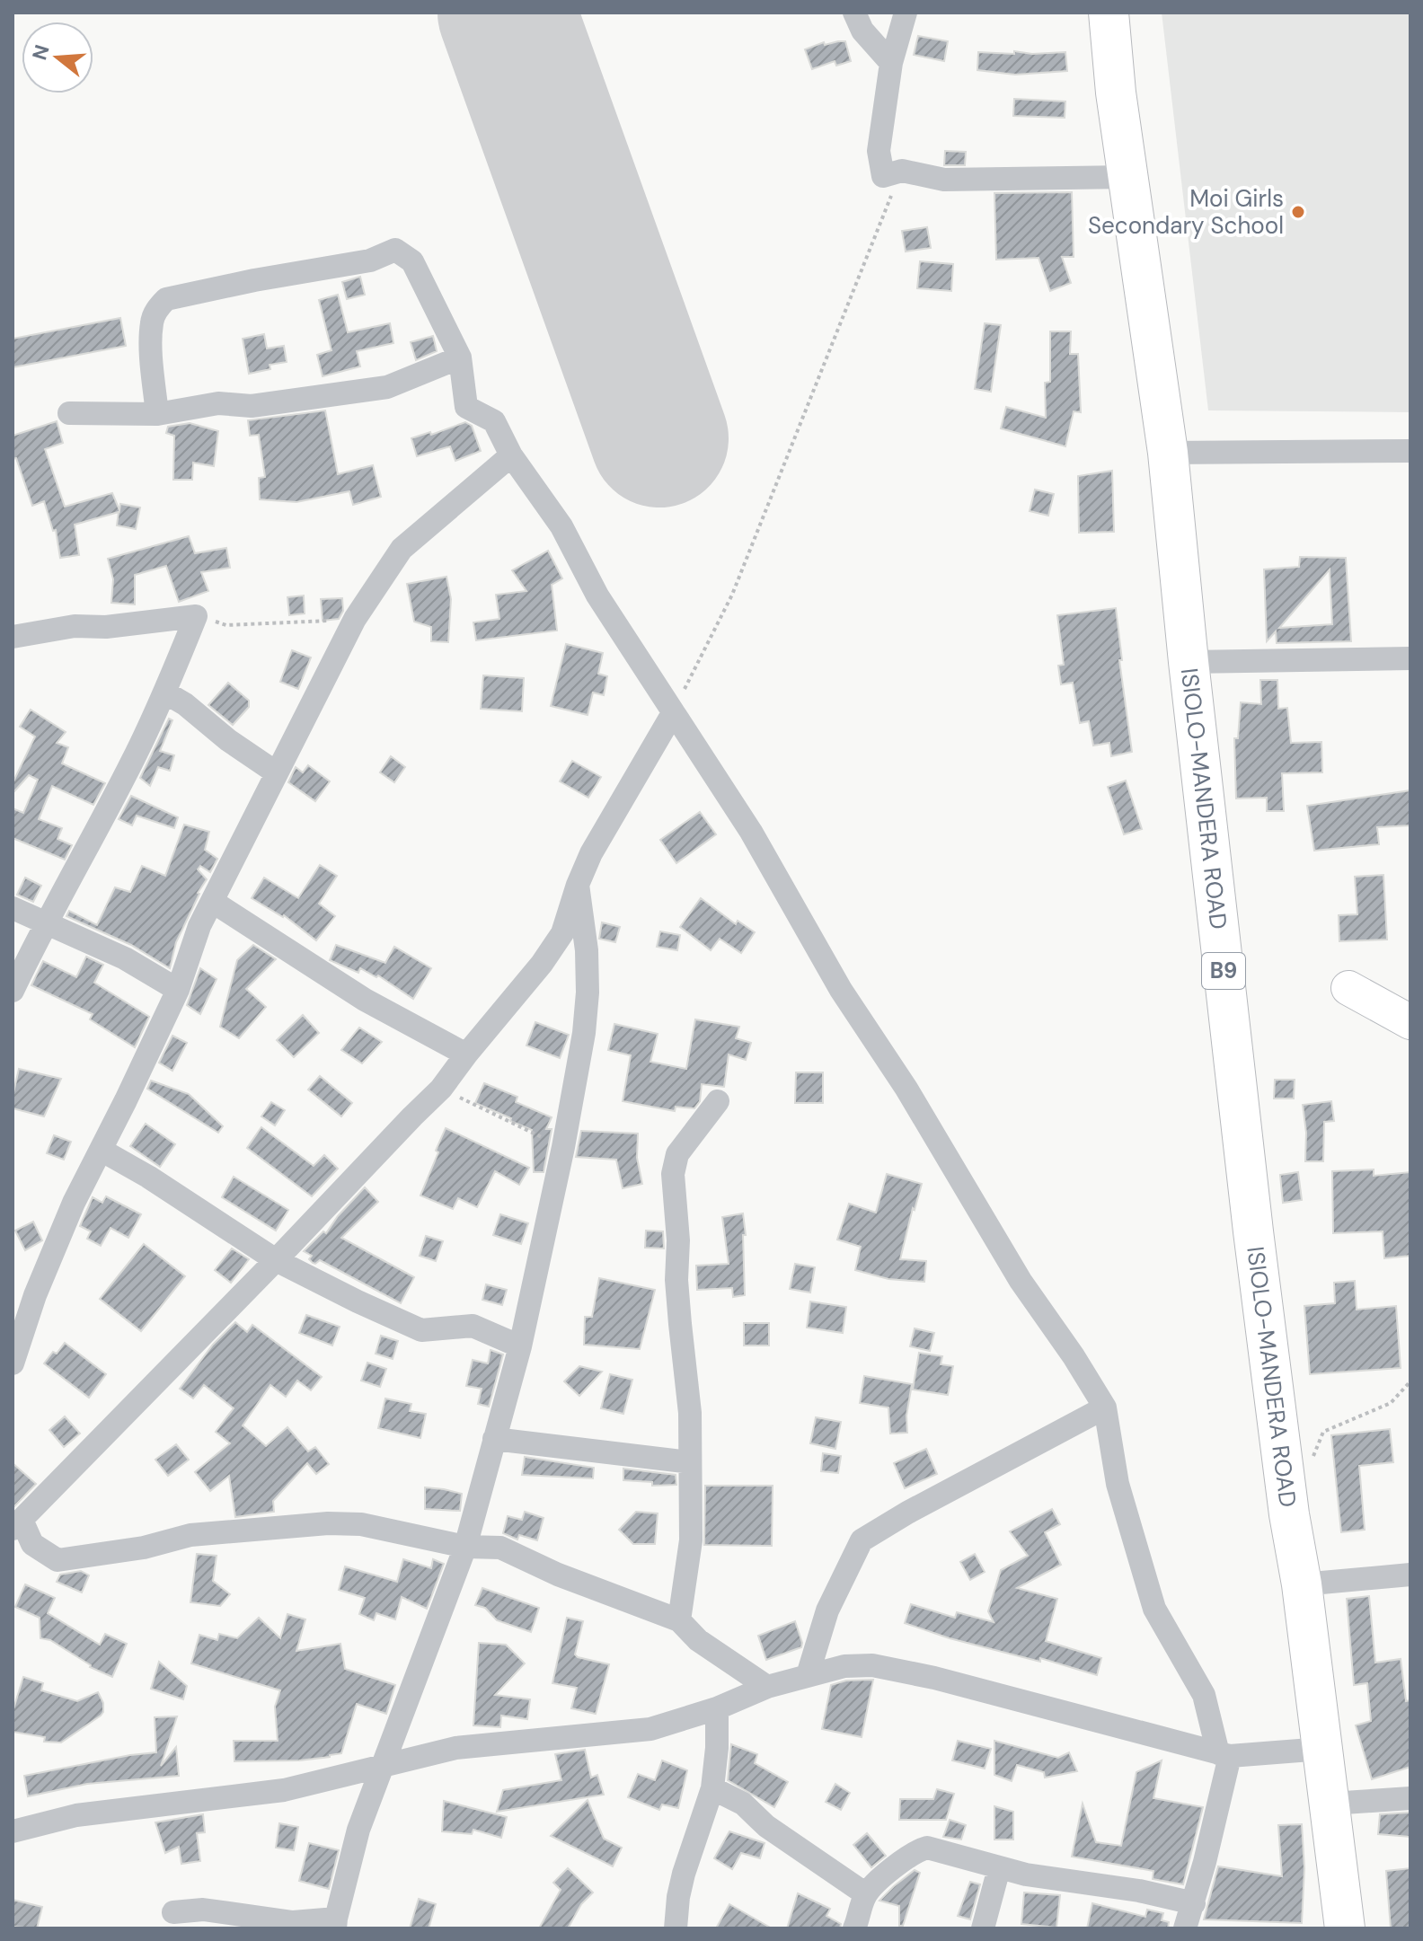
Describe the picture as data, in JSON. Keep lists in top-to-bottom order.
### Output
{
  "streets": {
    "highway": ["ISIOLO-MANDERA ROAD", "B9"]
  },
  "places": ["Moi Girls Secondary School"],
  "north": "left"
}
